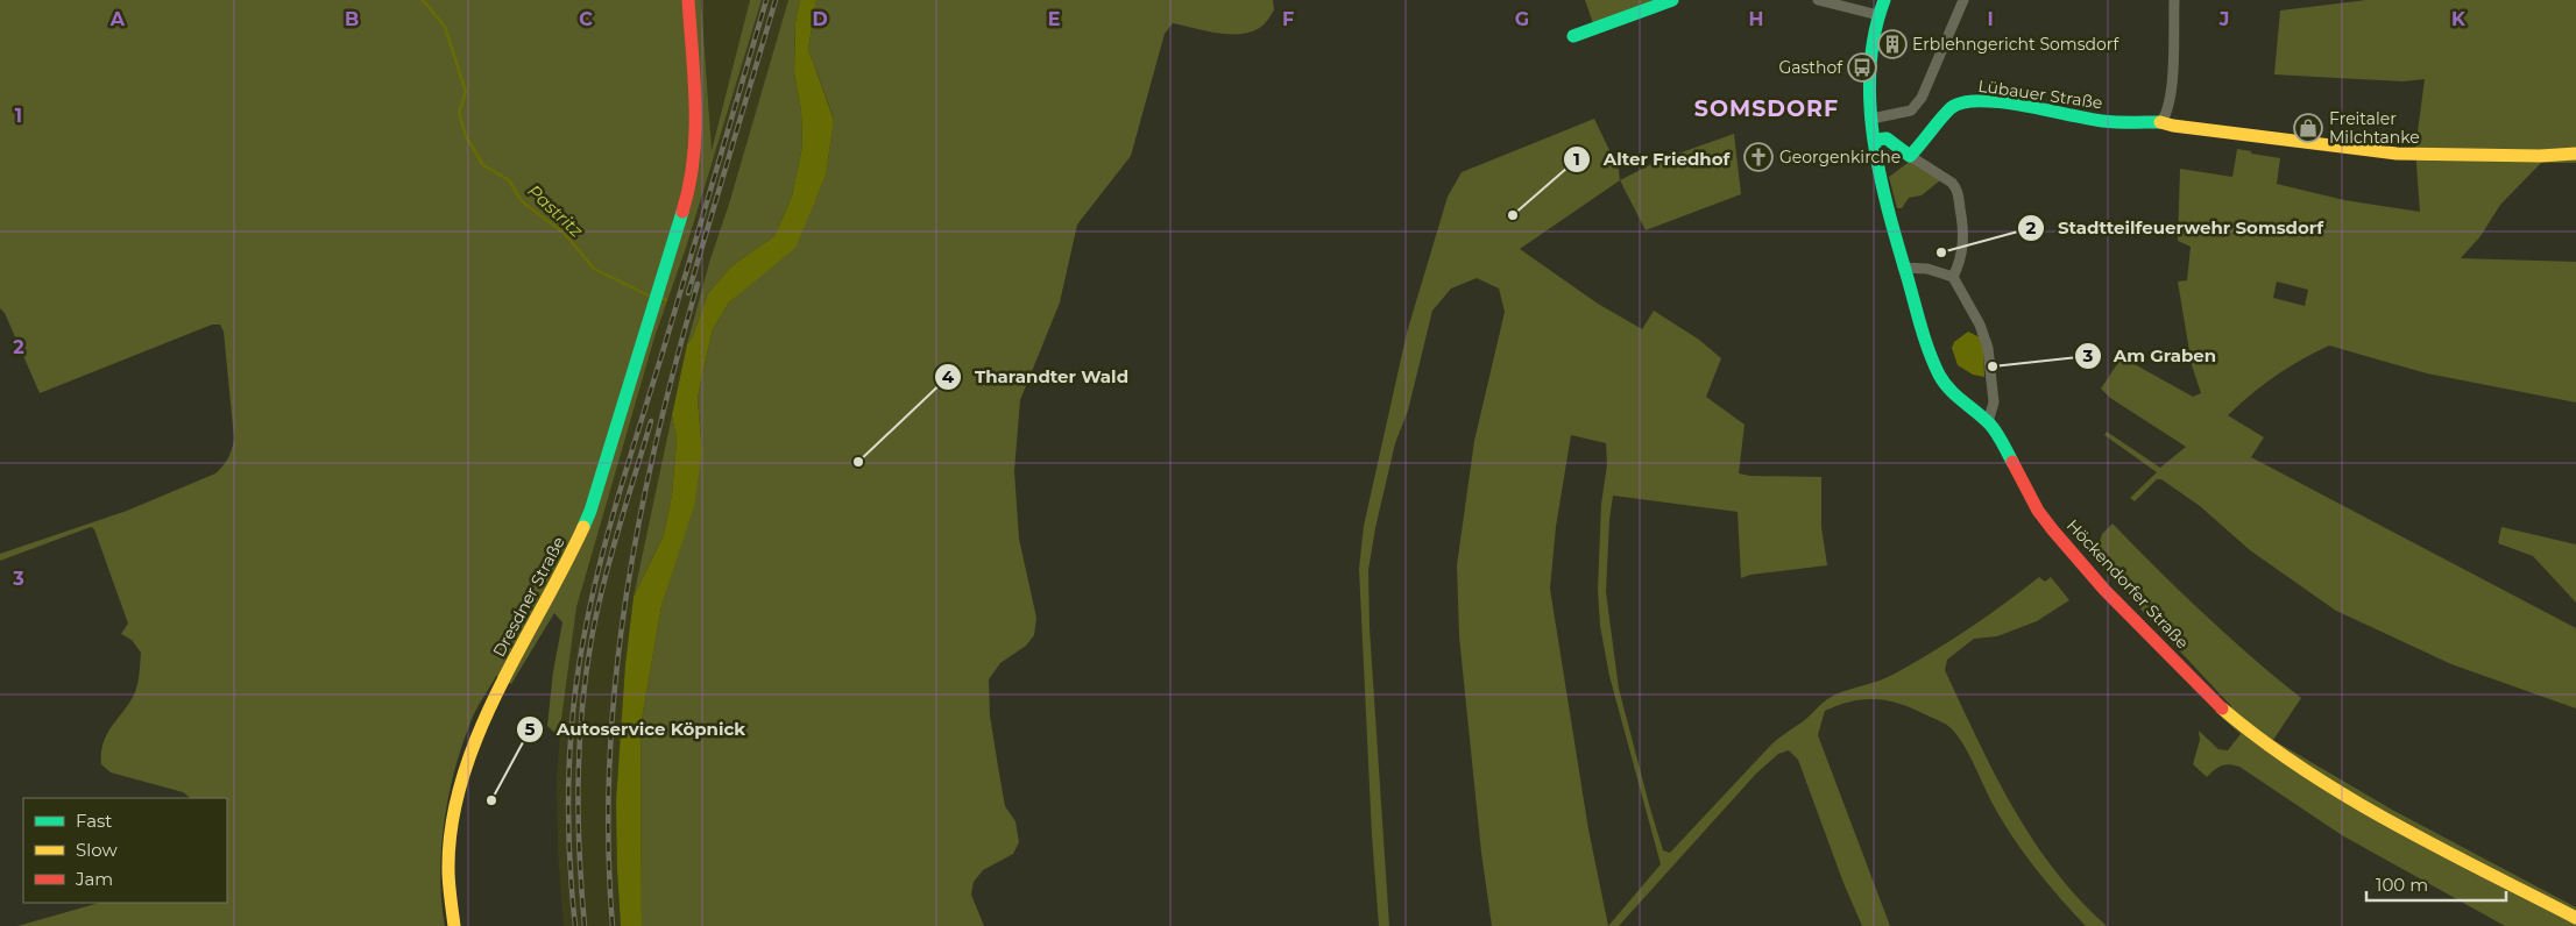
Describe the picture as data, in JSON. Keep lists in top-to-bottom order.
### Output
{
  "streets": {
    "street": ["Lübauer Straße", "Höckendorfer Straße", "Dresdner Straße"]
  },
  "districts": ["SOMSDORF"],
  "water": ["Pastritz"],
  "places": {
    "building": ["Erblehngericht Somsdorf"],
    "bus stop": ["Gasthof"],
    "shop": ["Freitaler Milchtanke"],
    "church": ["Georgenkirche"],
    "other": [
      "Alter Friedhof",
      "Stadtteilfeuerwehr Somsdorf",
      "Am Graben",
      "Tharandter Wald",
      "Autoservice Köpnick"
    ]
  },
  "legend": ["Fast", "Slow", "Jam"],
  "scale_bar": "100 m",
  "grid": {
    "columns": [
      "A",
      "B",
      "C",
      "D",
      "E",
      "F",
      "G",
      "H",
      "I",
      "J",
      "K"
    ],
    "rows": ["1", "2", "3"]
  }
}
